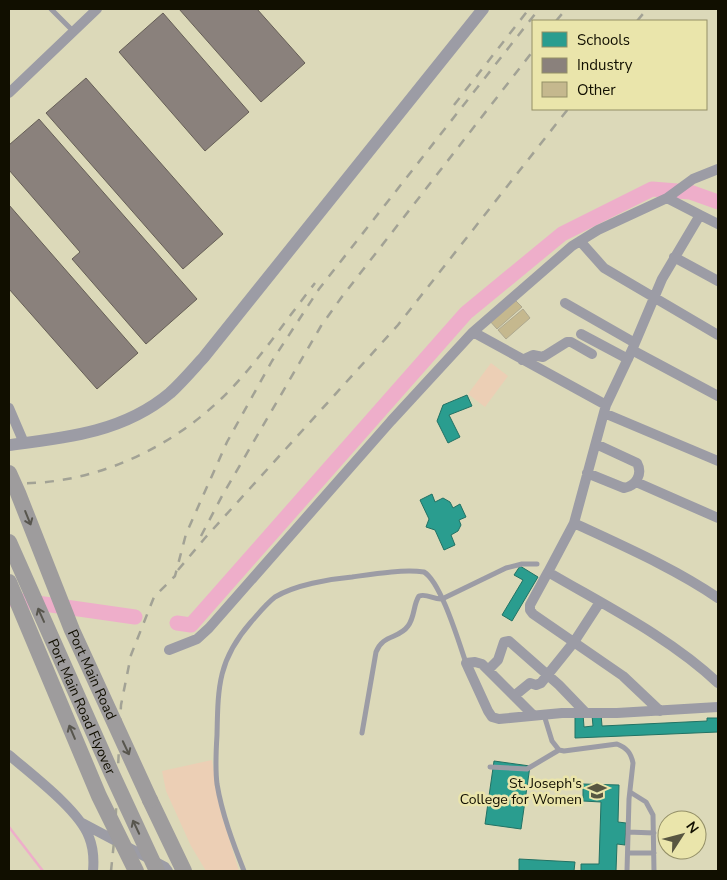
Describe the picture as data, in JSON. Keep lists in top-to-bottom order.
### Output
{
  "streets": {
    "main road": ["Port Main Road", "Port Main Road Flyover"]
  },
  "one_way": ["Port Main Road", "Port Main Road Flyover"],
  "places": {
    "school or university": ["St. Joseph's College for Women"]
  },
  "legend": ["Schools", "Industry", "Other"],
  "north": "top right"
}
